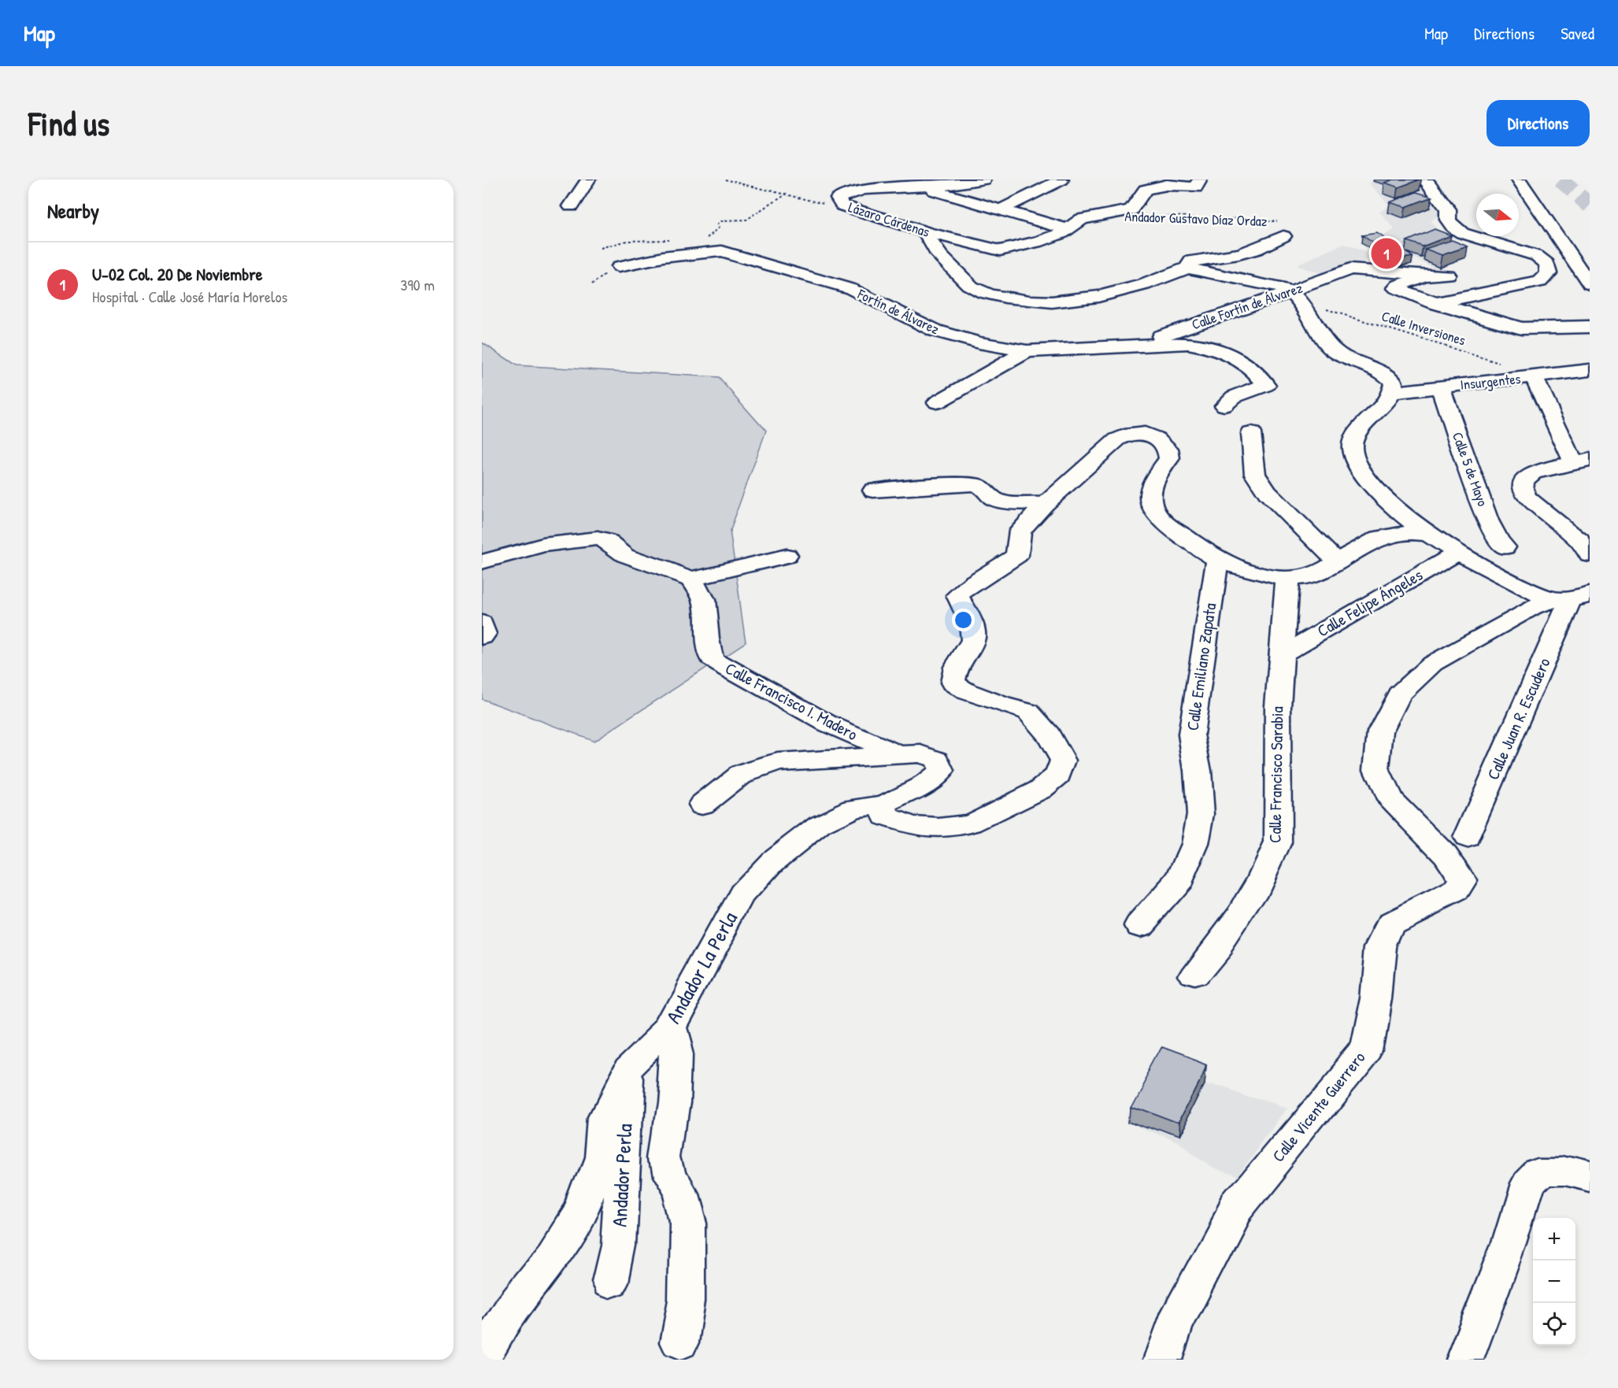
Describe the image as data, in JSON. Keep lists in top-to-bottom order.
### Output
{
  "streets": {
    "street": [
      "Lázaro Cárdenas",
      "Calle Fortín de Álvarez",
      "Fortín de Álvarez",
      "Insurgentes",
      "Calle 5 de Mayo",
      "Calle Felipe Ángeles",
      "Calle Emiliano Zapata",
      "Calle Francisco I. Madero",
      "Calle Juan R. Escudero",
      "Calle Francisco Sarabia",
      "Andador La Perla",
      "Calle Vicente Guerrero",
      "Andador Perla"
    ],
    "path": ["Andador Gustavo Díaz Ordaz", "Calle Inversiones"]
  },
  "crossings": [
    ["Calle Fortín de Álvarez", "Fortín de Álvarez"],
    ["Calle Inversiones", "Insurgentes"],
    ["Insurgentes", "Calle 5 de Mayo"],
    ["Calle Felipe Ángeles", "Calle Francisco Sarabia"],
    ["Calle Francisco I. Madero", "Andador La Perla"],
    ["Calle Juan R. Escudero", "Calle Vicente Guerrero"],
    ["Andador La Perla", "Andador Perla"]
  ],
  "north": "right",
  "page": {
    "header": "Map",
    "nav": ["Map", "Directions", "Saved"],
    "buttons": "Directions",
    "title": "Find us",
    "heading": "Nearby",
    "pins": "1",
    "list": [
      {
        "mark": "1",
        "name": "U-02 Col. 20 De Noviembre",
        "note": "Hospital · Calle José María Morelos",
        "value": "390 m"
      }
    ],
    "map_buttons": ["+", "−"]
  }
}
